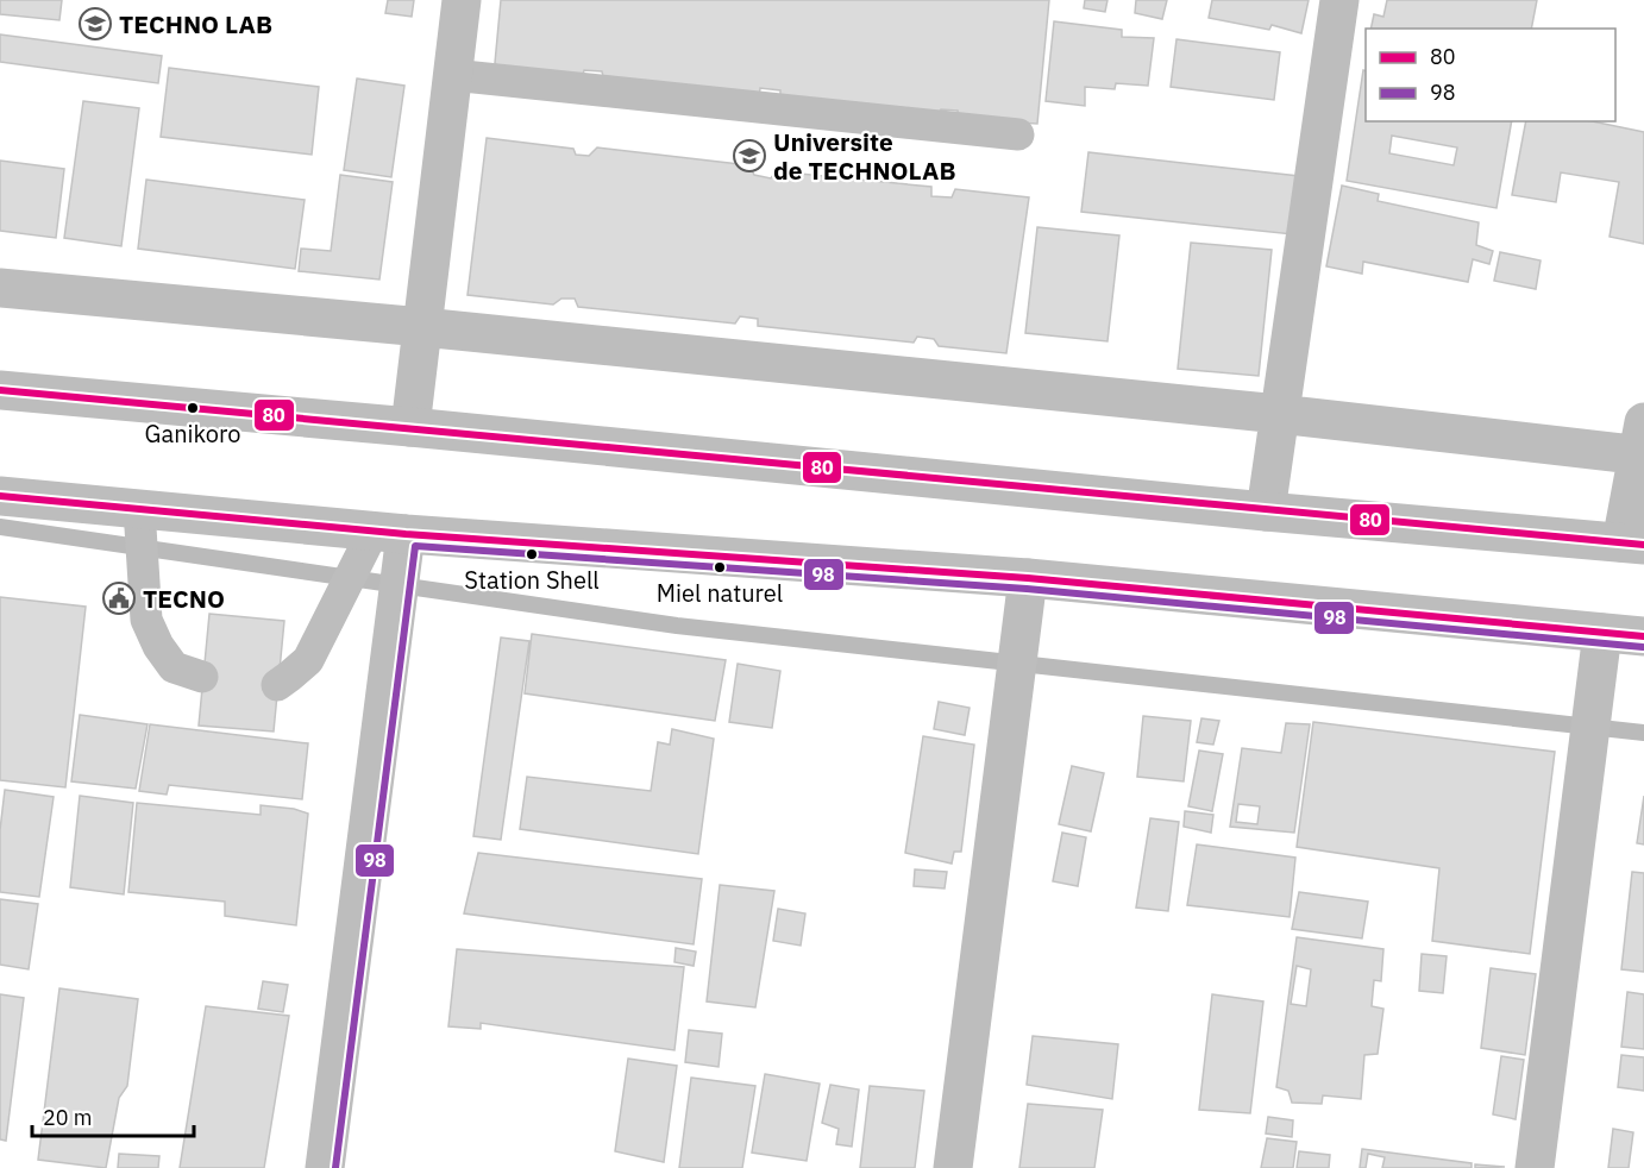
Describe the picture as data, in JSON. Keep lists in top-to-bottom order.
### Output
{
  "places": {
    "school or university": ["TECHNO LAB", "Universite de TECHNOLAB"],
    "other": ["Ganikoro", "Station Shell", "Miel naturel"],
    "public building": ["TECNO"]
  },
  "lines": ["transit line 80", "transit line 98"],
  "legend": ["80", "98"],
  "scale_bar": "20 m"
}
